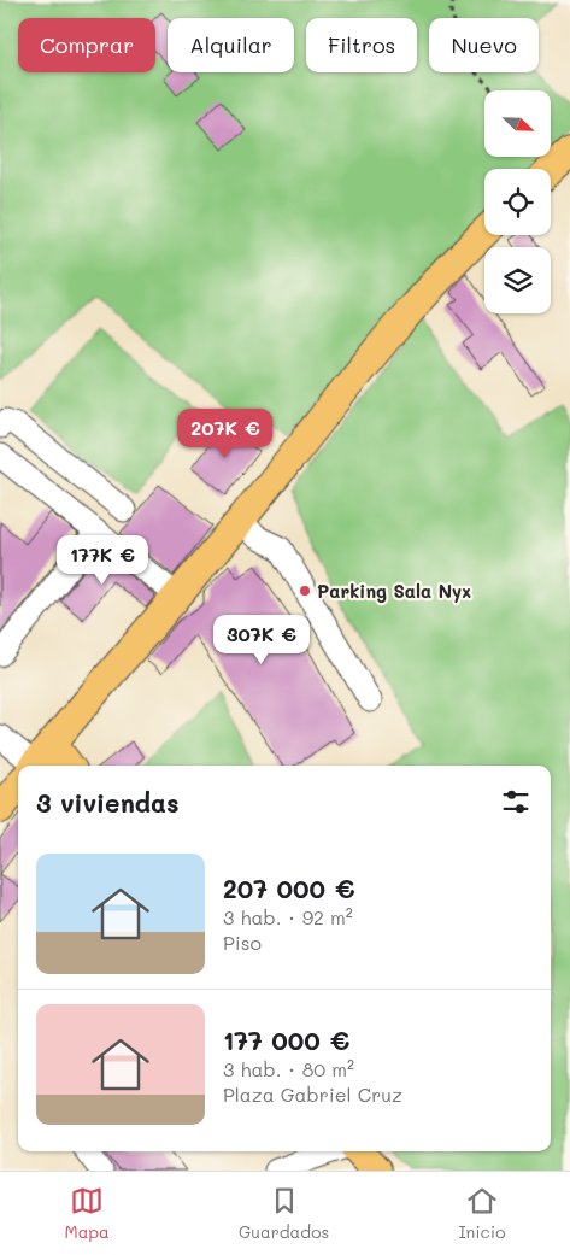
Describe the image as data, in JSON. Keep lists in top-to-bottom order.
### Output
{
  "places": ["Parking Sala Nyx"],
  "north": "bottom right",
  "page": {
    "chip": [
      "Comprar",
      "Alquilar",
      "Filtros",
      "Nuevo"
    ],
    "price": ["207K €", "177K €", "307K €"],
    "heading": "3 viviendas",
    "list": [
      {
        "name": "207 000 €",
        "note": "3 hab. · 92 m² · Piso"
      },
      {
        "name": "177 000 €",
        "note": "3 hab. · 80 m² · Plaza Gabriel Cruz"
      }
    ],
    "tabs": ["Mapa", "Guardados", "Inicio"]
  }
}
